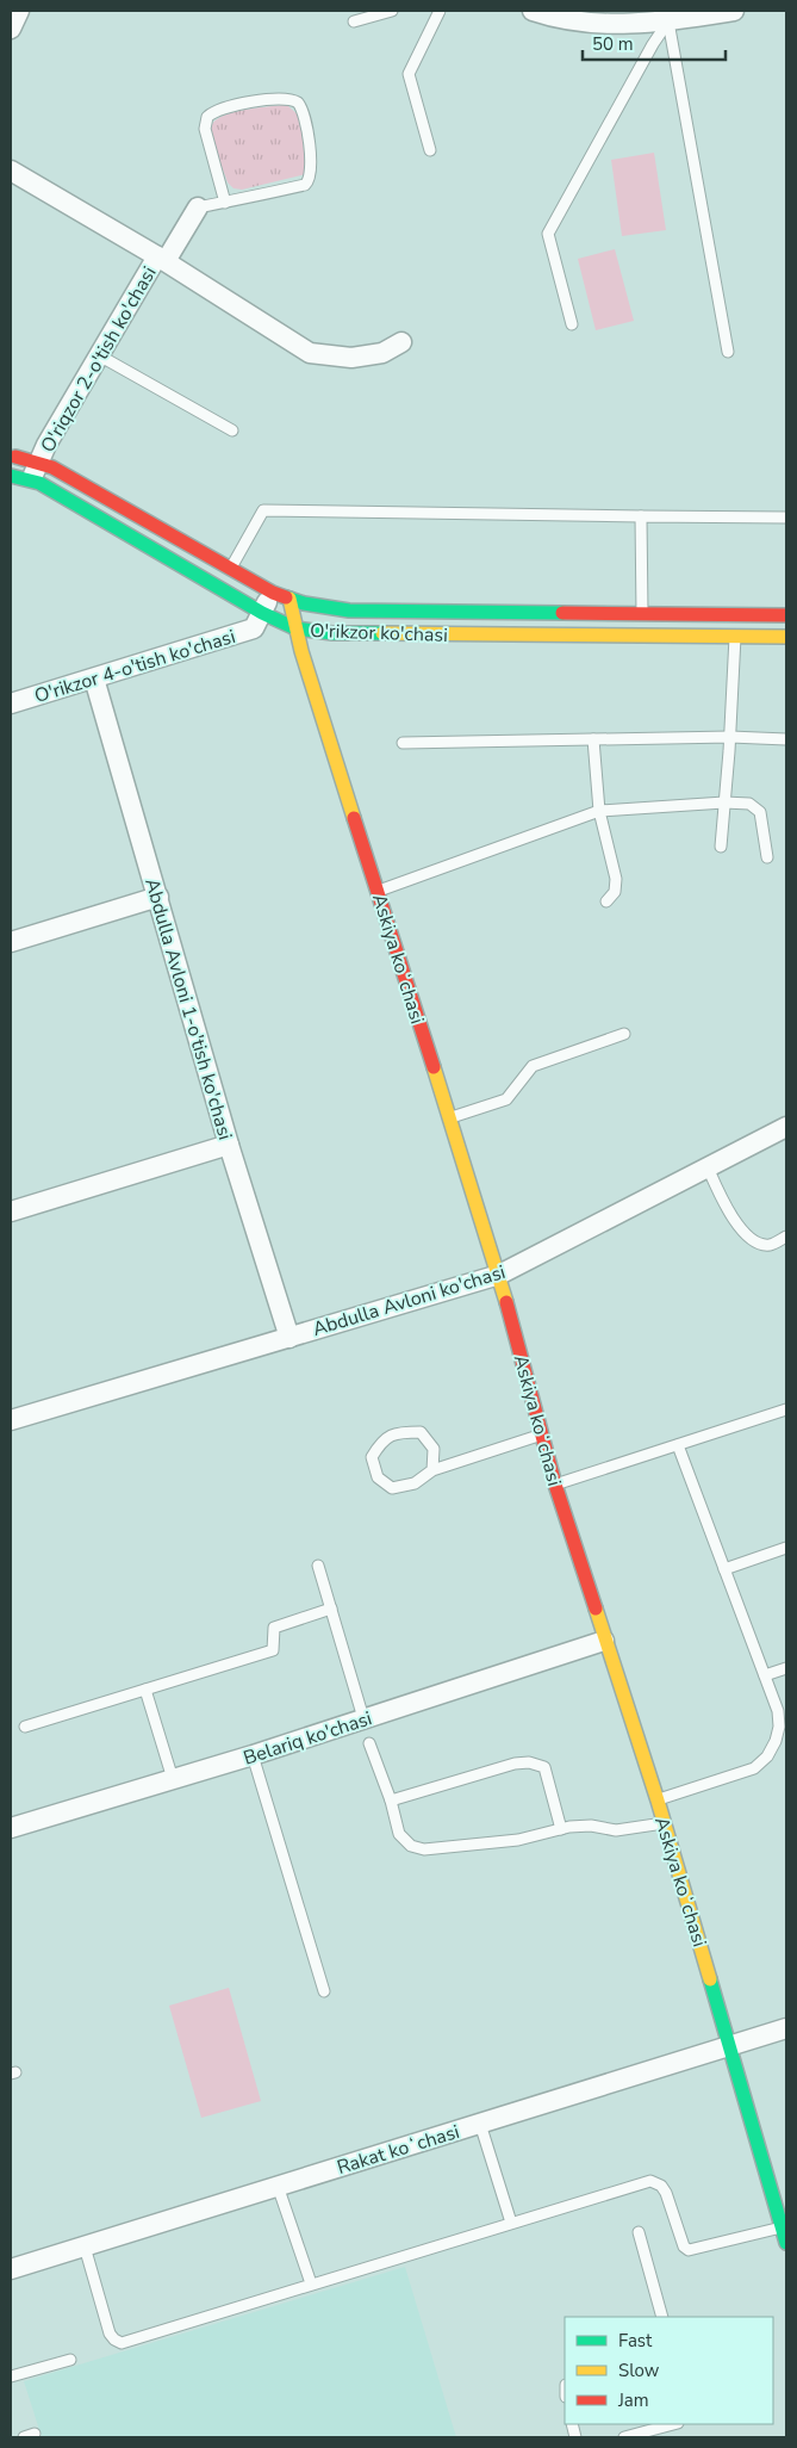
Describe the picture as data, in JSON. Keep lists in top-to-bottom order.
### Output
{
  "streets": {
    "street": [
      "O'riqzor 2-o'tish ko'chasi",
      "O'rikzor ko'chasi",
      "O'rikzor 4-o'tish ko'chasi",
      "Askiya koʻchasi",
      "Abdulla Avloni 1-o'tish ko'chasi",
      "Abdulla Avloni ko'chasi",
      "Belariq ko'chasi",
      "Rakat koʻchasi"
    ]
  },
  "crossings": [
    ["O'riqzor 2-o'tish ko'chasi", "O'rikzor ko'chasi"],
    ["O'rikzor ko'chasi", "O'rikzor 4-o'tish ko'chasi"],
    ["O'rikzor ko'chasi", "Askiya koʻchasi"],
    ["O'rikzor 4-o'tish ko'chasi", "Askiya koʻchasi"],
    ["O'rikzor 4-o'tish ko'chasi", "Abdulla Avloni 1-o'tish ko'chasi"],
    ["Askiya koʻchasi", "Abdulla Avloni ko'chasi"],
    ["Askiya koʻchasi", "Belariq ko'chasi"],
    ["Askiya koʻchasi", "Rakat koʻchasi"],
    ["Abdulla Avloni 1-o'tish ko'chasi", "Abdulla Avloni ko'chasi"]
  ],
  "legend": ["Fast", "Slow", "Jam"],
  "scale_bar": "50 m"
}
